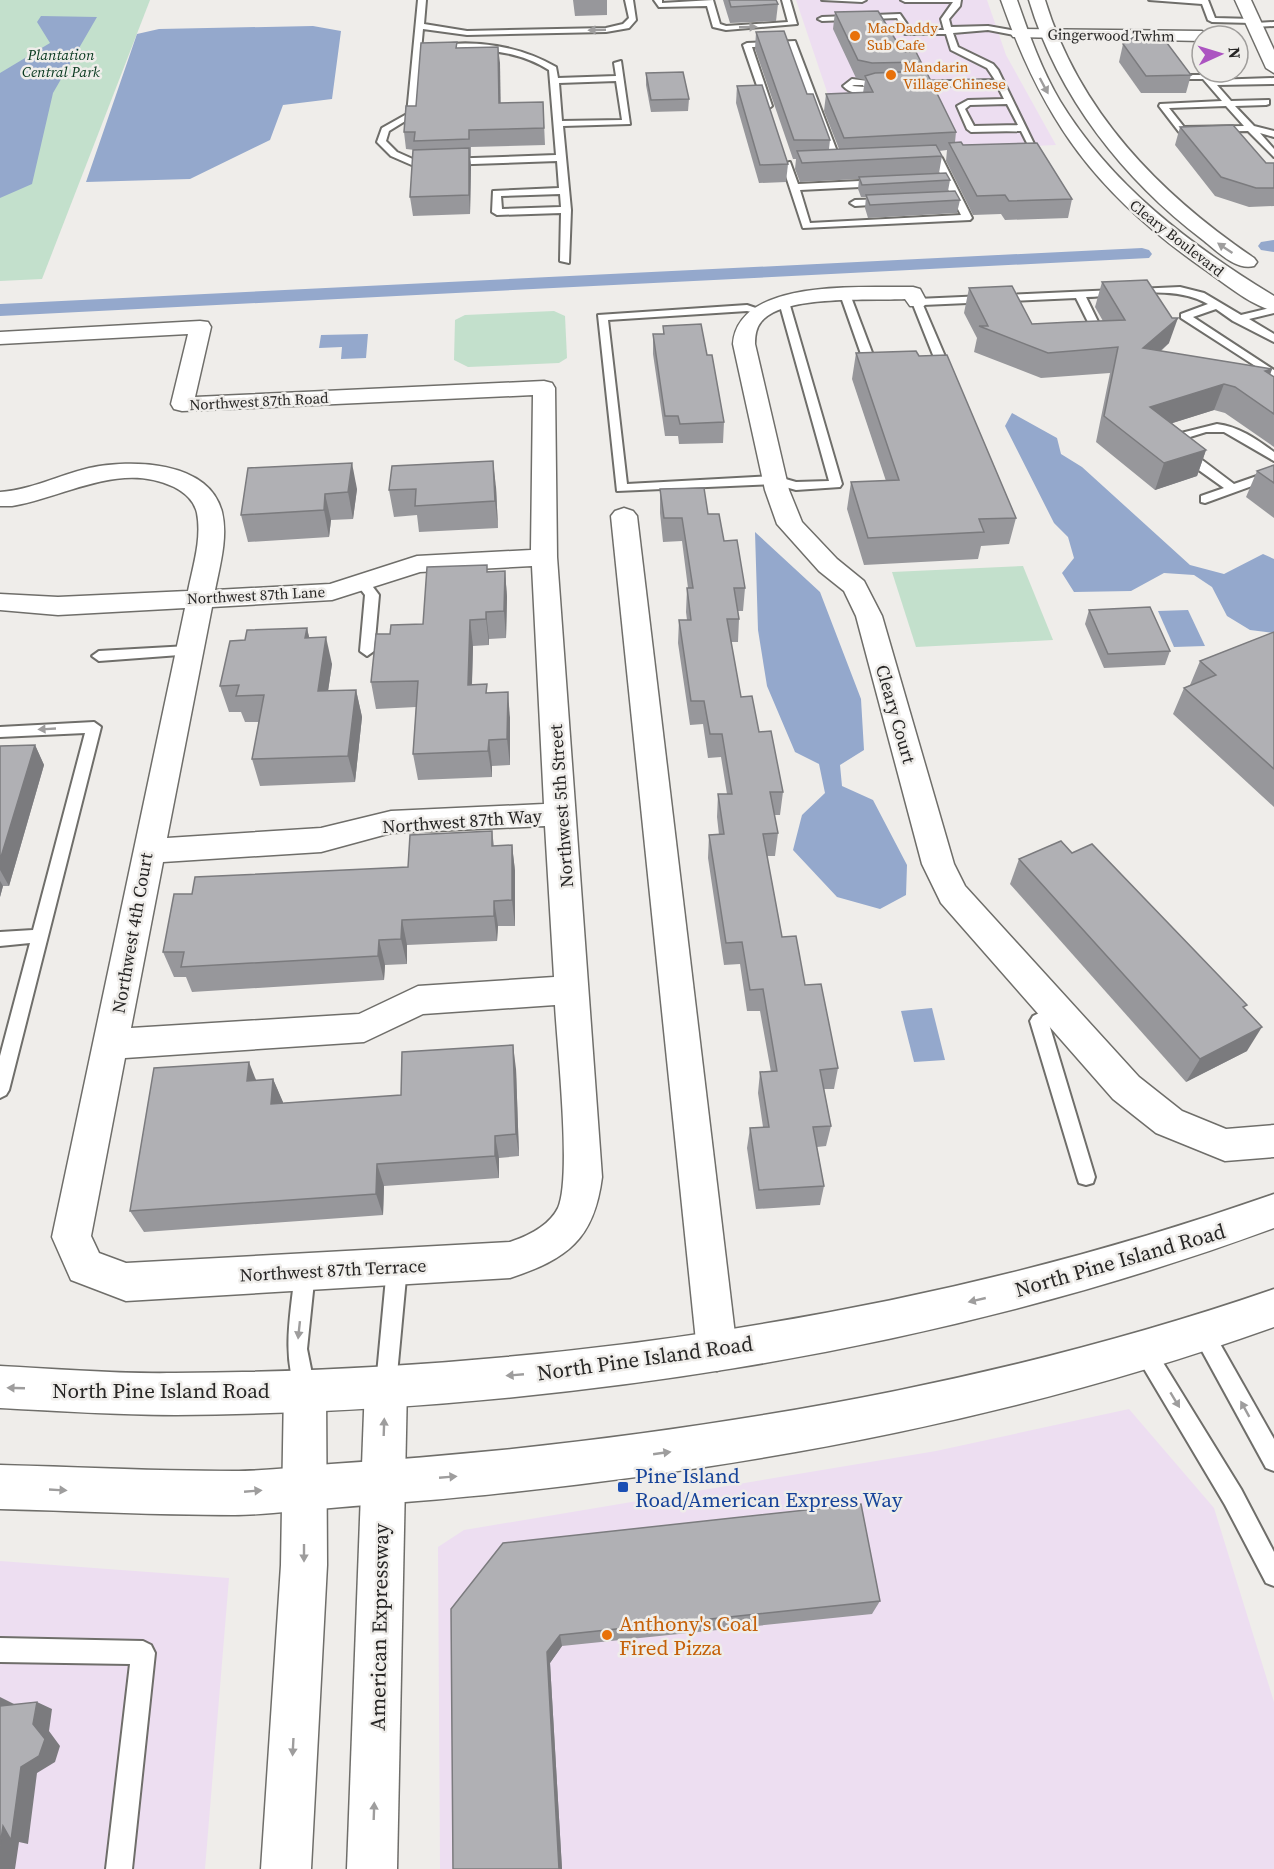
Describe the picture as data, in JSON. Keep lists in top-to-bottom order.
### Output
{
  "streets": {
    "street": [
      "Gingerwood Twhm",
      "Cleary Boulevard",
      "Northwest 87th Road",
      "Northwest 87th Lane",
      "Cleary Court",
      "Northwest 5th Street",
      "Northwest 87th Way",
      "Northwest 4th Court",
      "North Pine Island Road",
      "Northwest 87th Terrace",
      "American Expressway"
    ]
  },
  "crossings": [
    ["Gingerwood Twhm", "Cleary Boulevard"],
    ["Northwest 87th Road", "Northwest 5th Street"],
    ["Northwest 87th Lane", "Northwest 5th Street"],
    ["Northwest 87th Lane", "Northwest 4th Court"],
    ["Northwest 5th Street", "Northwest 87th Way"],
    ["Northwest 5th Street", "Northwest 87th Terrace"],
    ["Northwest 87th Way", "Northwest 4th Court"],
    ["Northwest 4th Court", "Northwest 87th Terrace"],
    ["North Pine Island Road", "American Expressway"]
  ],
  "parks": ["Plantation Central Park"],
  "places": {
    "other": ["MacDaddy Sub Cafe", "Mandarin Village Chinese", "Anthony's Coal Fired Pizza"],
    "transit": ["Pine Island Road/American Express Way"]
  },
  "north": "right"
}
